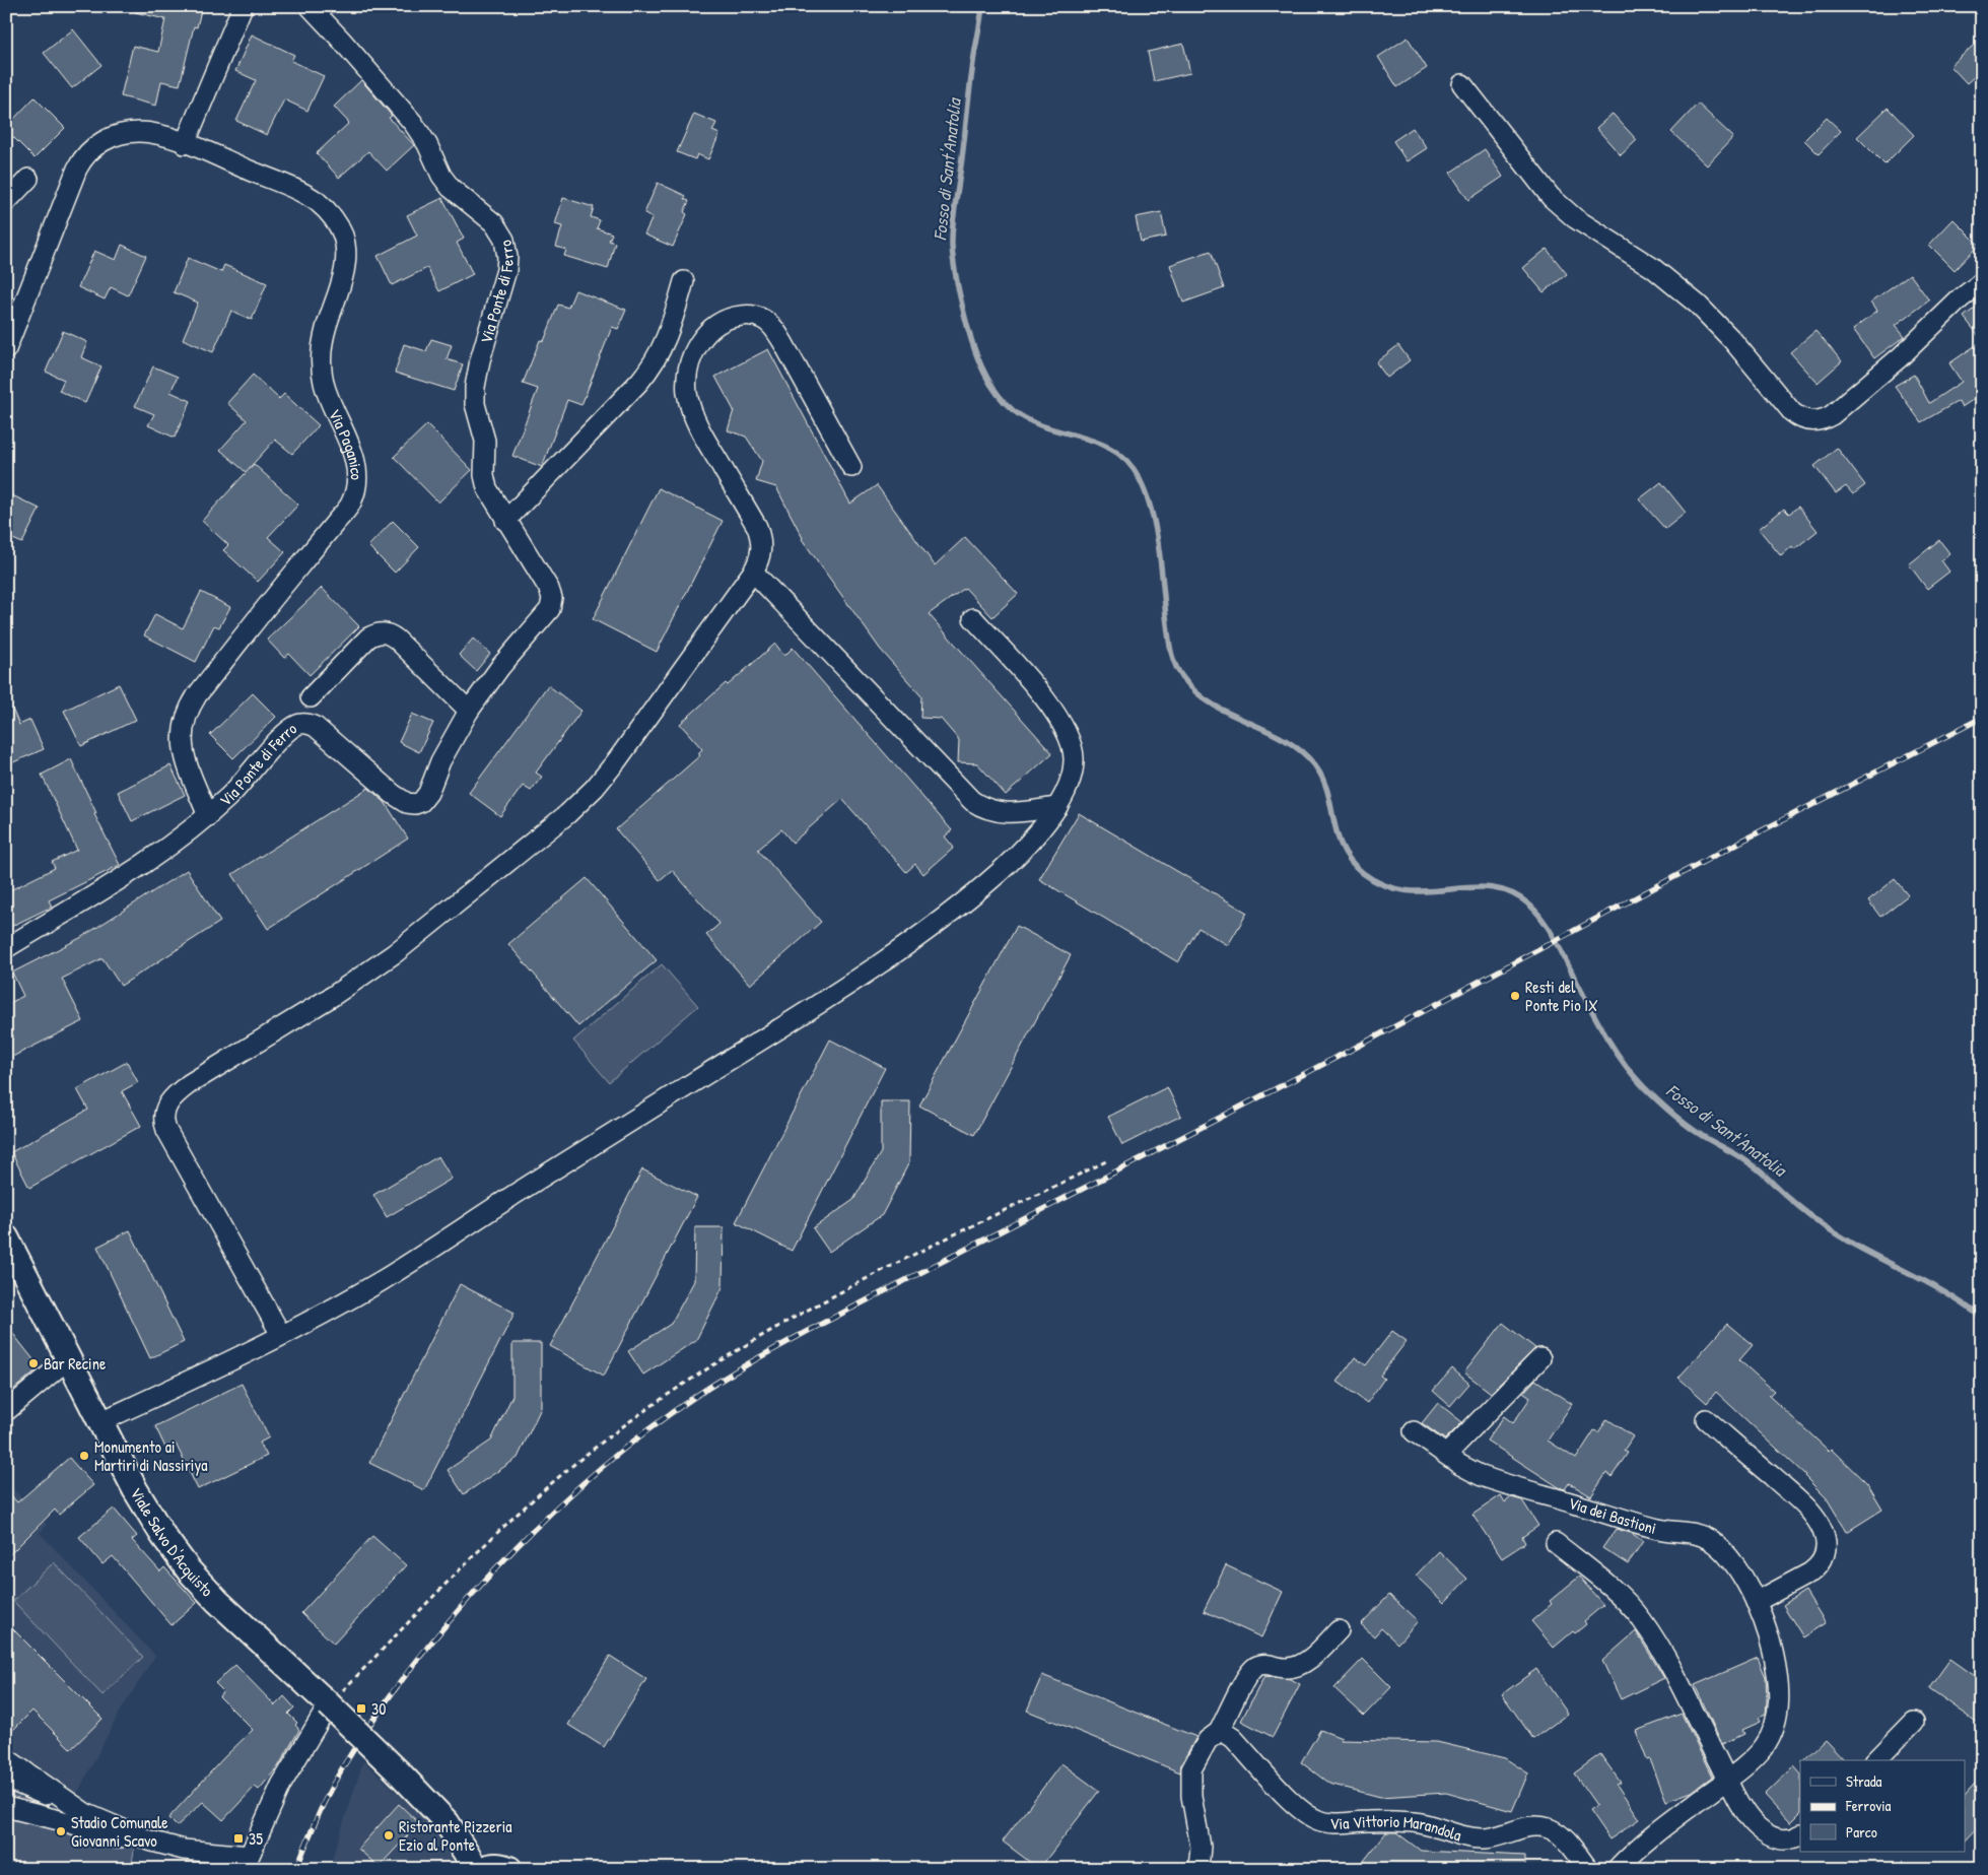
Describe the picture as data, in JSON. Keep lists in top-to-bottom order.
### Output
{
  "streets": {
    "main road": ["Viale Salvo D'Acquisto"],
    "street": [
      "Via Ponte di Ferro",
      "Via Paganico",
      "Via dei Bastioni",
      "Via Vittorio Marandola"
    ]
  },
  "crossings": [
    ["Via Ponte di Ferro", "Via Paganico"]
  ],
  "water": ["Fosso di Sant'Anatolia"],
  "places": {
    "other": [
      "Resti del Ponte Pio IX",
      "Bar Recine",
      "Monumento ai Martiri di Nassiriya",
      "Stadio Comunale Giovanni Scavo",
      "Ristorante Pizzeria Ezio al Ponte"
    ],
    "transit": ["30", "35"]
  },
  "legend": ["Strada", "Ferrovia", "Parco"]
}
